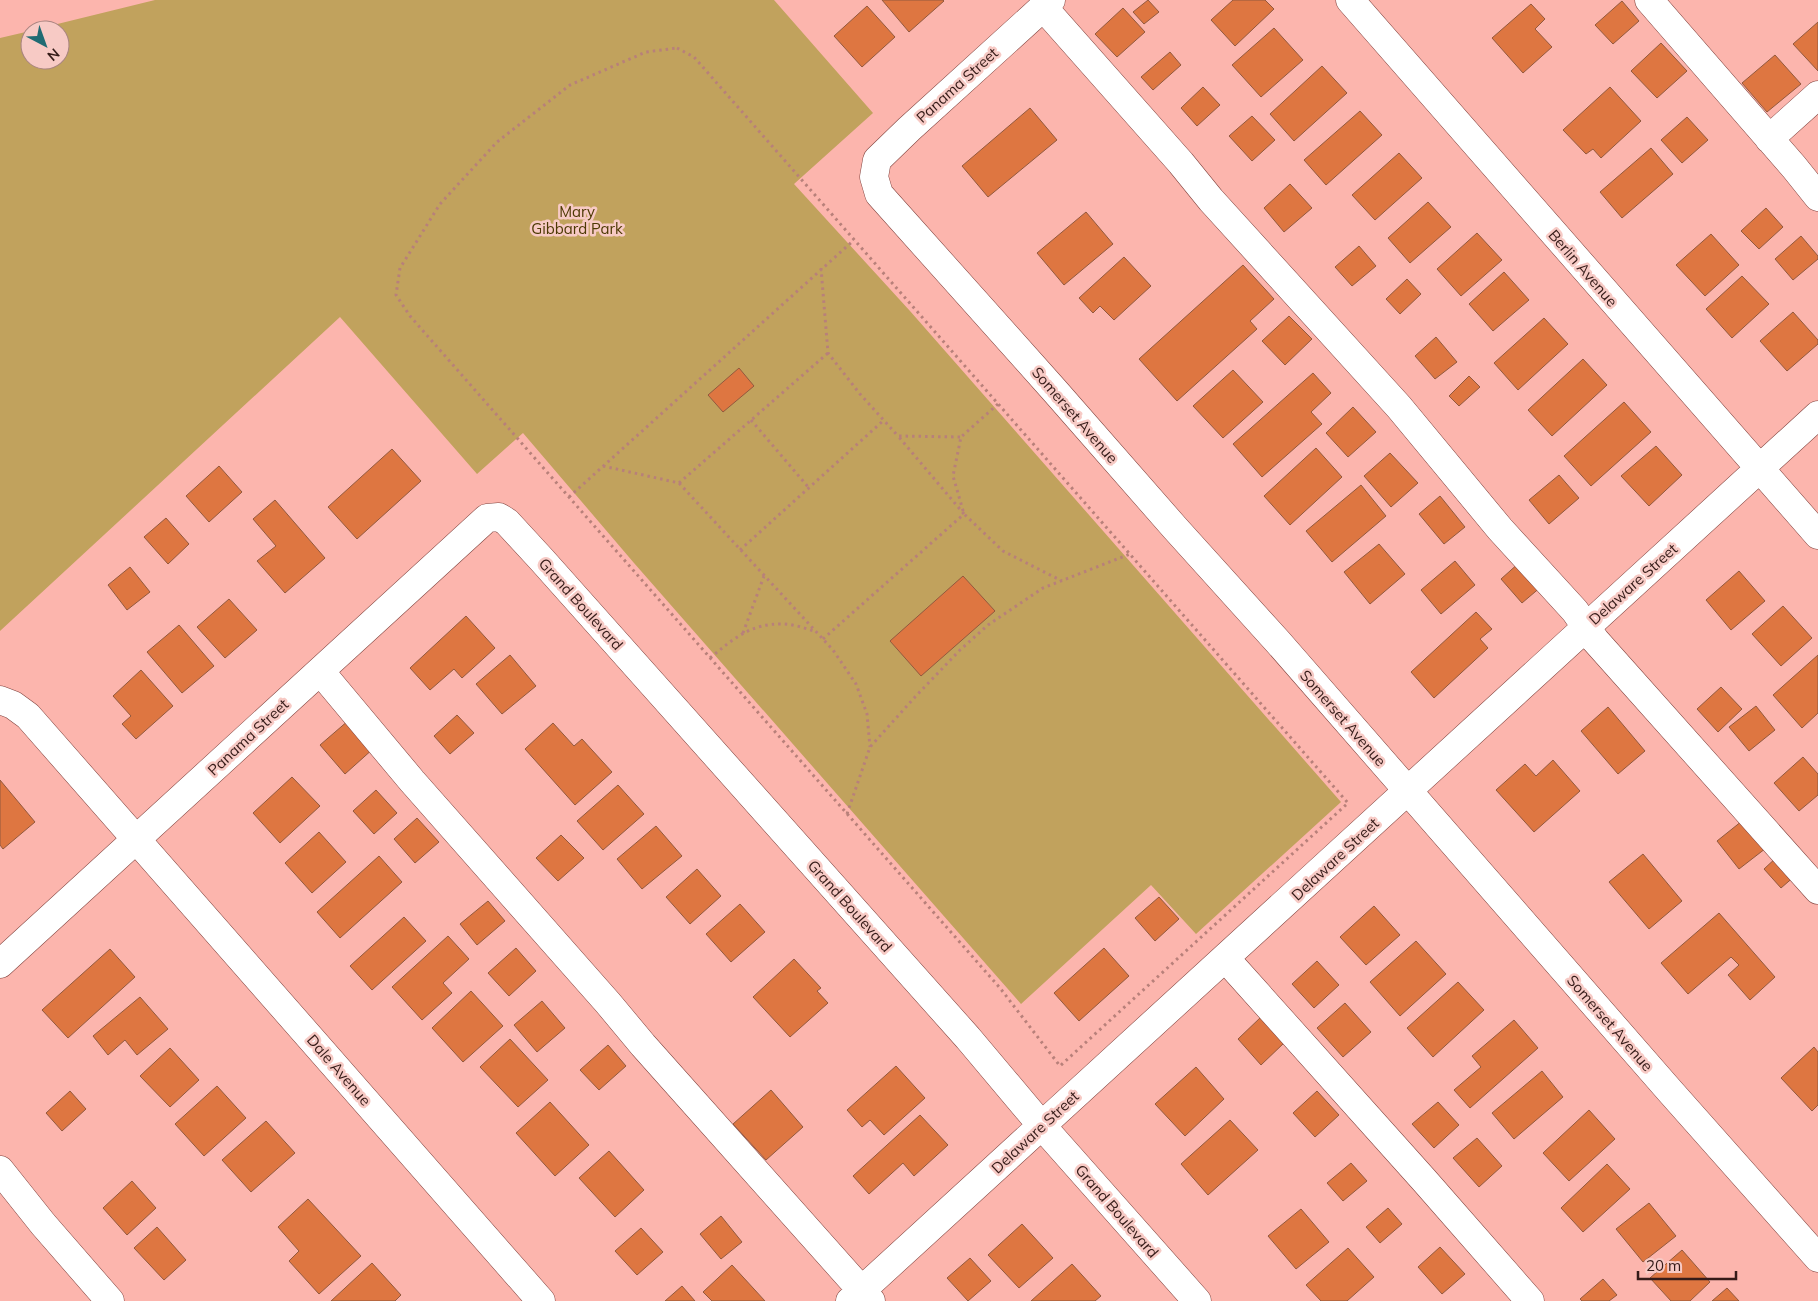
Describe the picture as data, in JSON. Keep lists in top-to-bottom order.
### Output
{
  "streets": {
    "street": [
      "Panama Street",
      "Berlin Avenue",
      "Somerset Avenue",
      "Delaware Street",
      "Grand Boulevard",
      "Dale Avenue"
    ]
  },
  "crossings": [
    ["Panama Street", "Somerset Avenue"],
    ["Panama Street", "Grand Boulevard"],
    ["Panama Street", "Dale Avenue"],
    ["Berlin Avenue", "Delaware Street"],
    ["Somerset Avenue", "Delaware Street"],
    ["Delaware Street", "Grand Boulevard"]
  ],
  "parks": ["Mary Gibbard Park"],
  "scale_bar": "20 m",
  "north": "bottom right"
}
